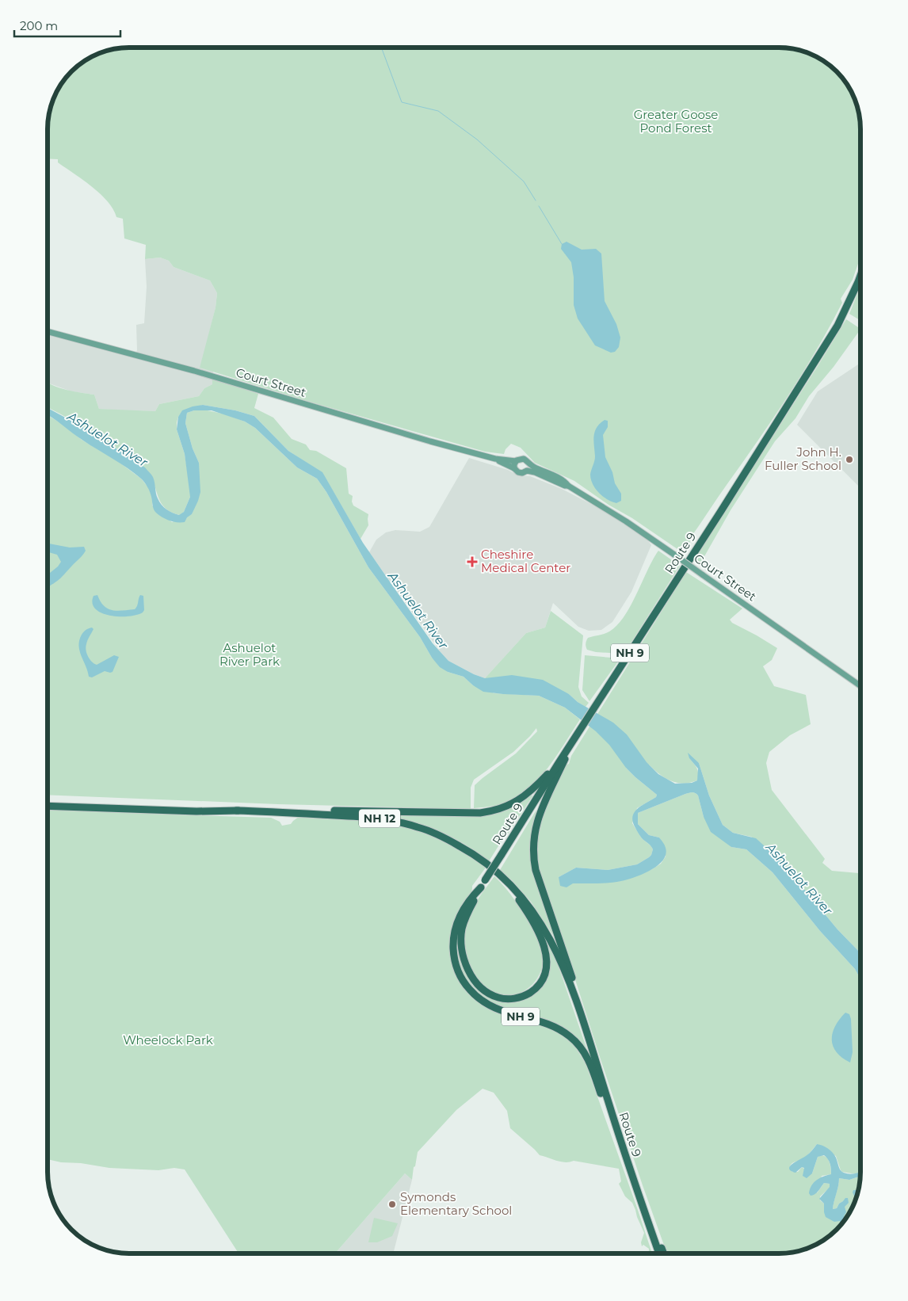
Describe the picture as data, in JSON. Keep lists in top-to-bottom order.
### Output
{
  "streets": {
    "highway": ["Route 9", "NH 9", "NH 12"],
    "main road": ["Court Street"]
  },
  "crossings": [
    ["Route 9", "NH 9"],
    ["Route 9", "NH 12"],
    ["NH 9", "NH 12"]
  ],
  "water": ["Ashuelot River"],
  "parks": ["Greater Goose Pond Forest", "Ashuelot River Park", "Wheelock Park"],
  "places": {
    "other": ["John H. Fuller School", "Symonds Elementary School"],
    "health": ["Cheshire Medical Center"]
  },
  "scale_bar": "200 m"
}
